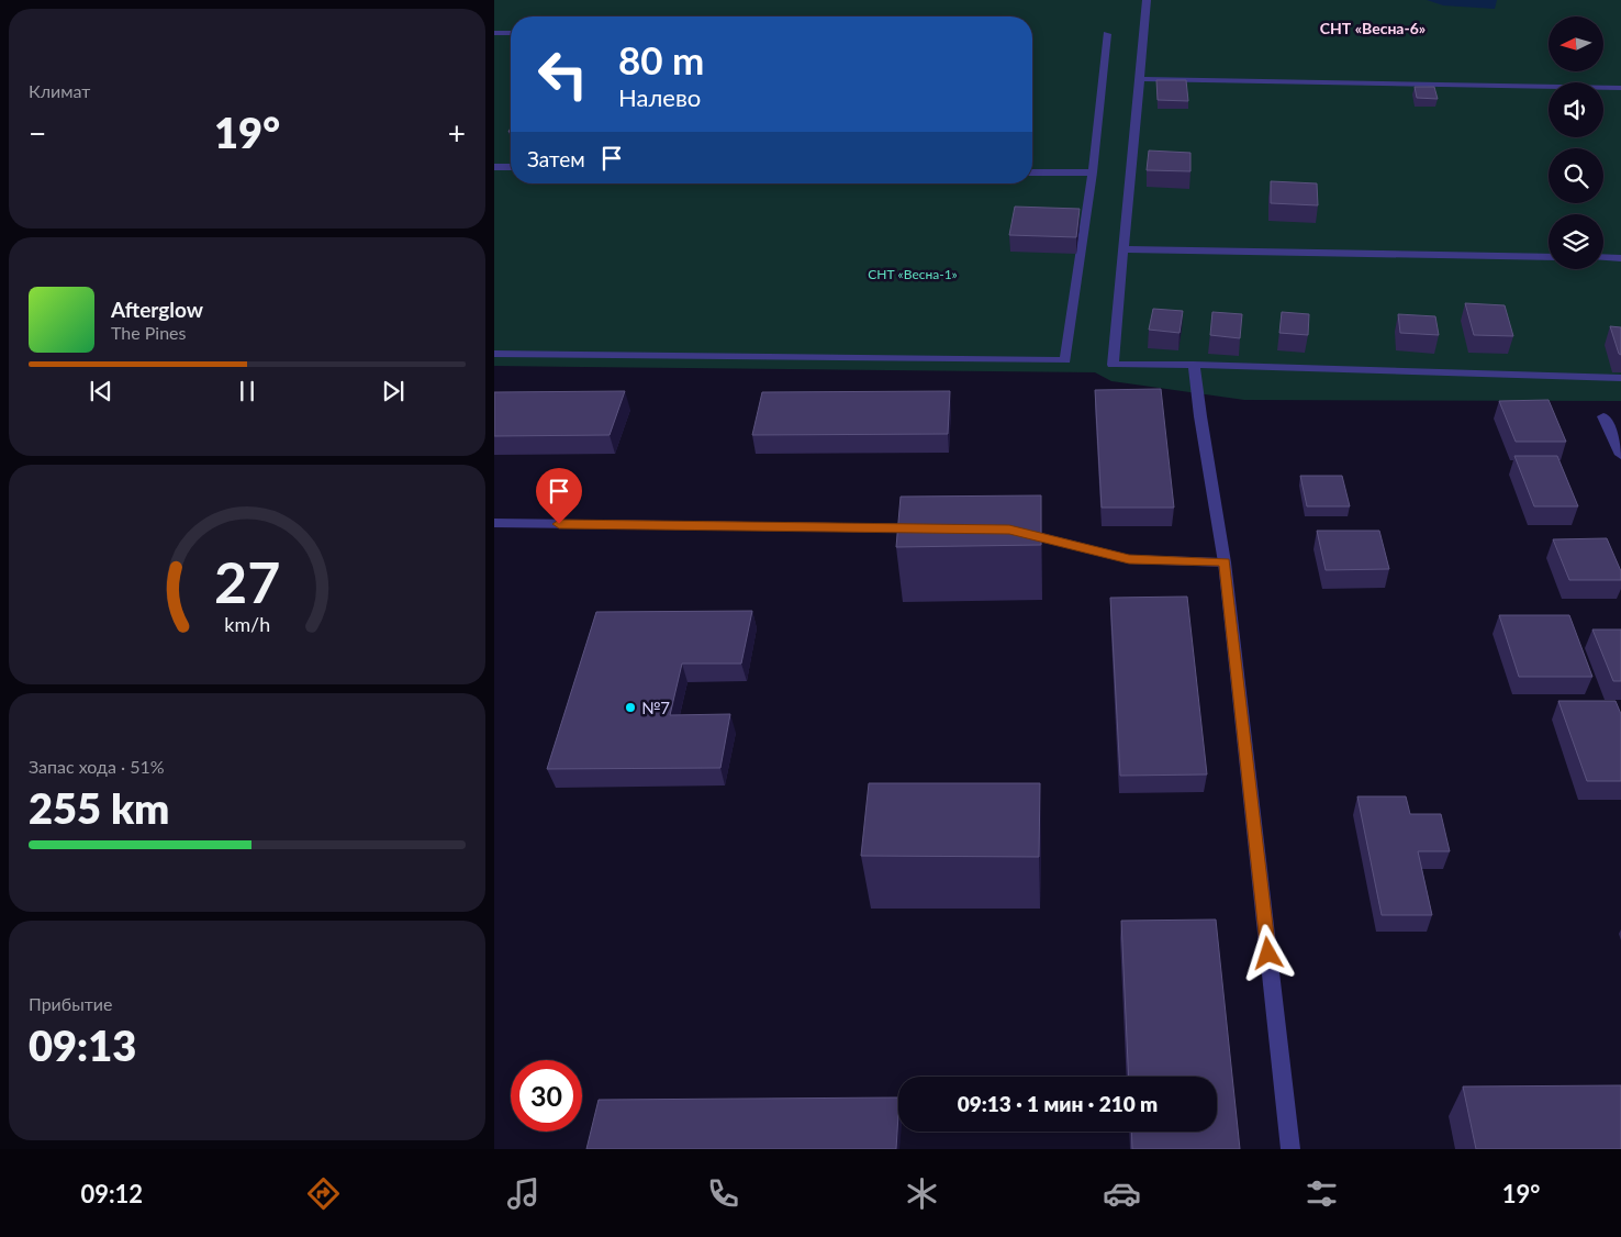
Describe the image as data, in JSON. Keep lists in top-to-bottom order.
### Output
{
  "districts": ["СНТ «Весна-6»"],
  "parks": ["СНТ «Весна-1»"],
  "places": ["№7"],
  "north": "left",
  "page": {
    "tile": [
      "Климат",
      ["Запас хода · 51%", "255 km"],
      ["Прибытие", "09:13"]
    ],
    "turn": ["80 m", "Налево"],
    "heat": ["−", "19°", "+"],
    "then": "Затем",
    "song": ["Afterglow", "The Pines"],
    "limit": "30",
    "trip": "09:13 · 1 мин · 210 m",
    "tabs": ["09:12", "19°"],
    "gauge": ["27", "km/h"]
  }
}
